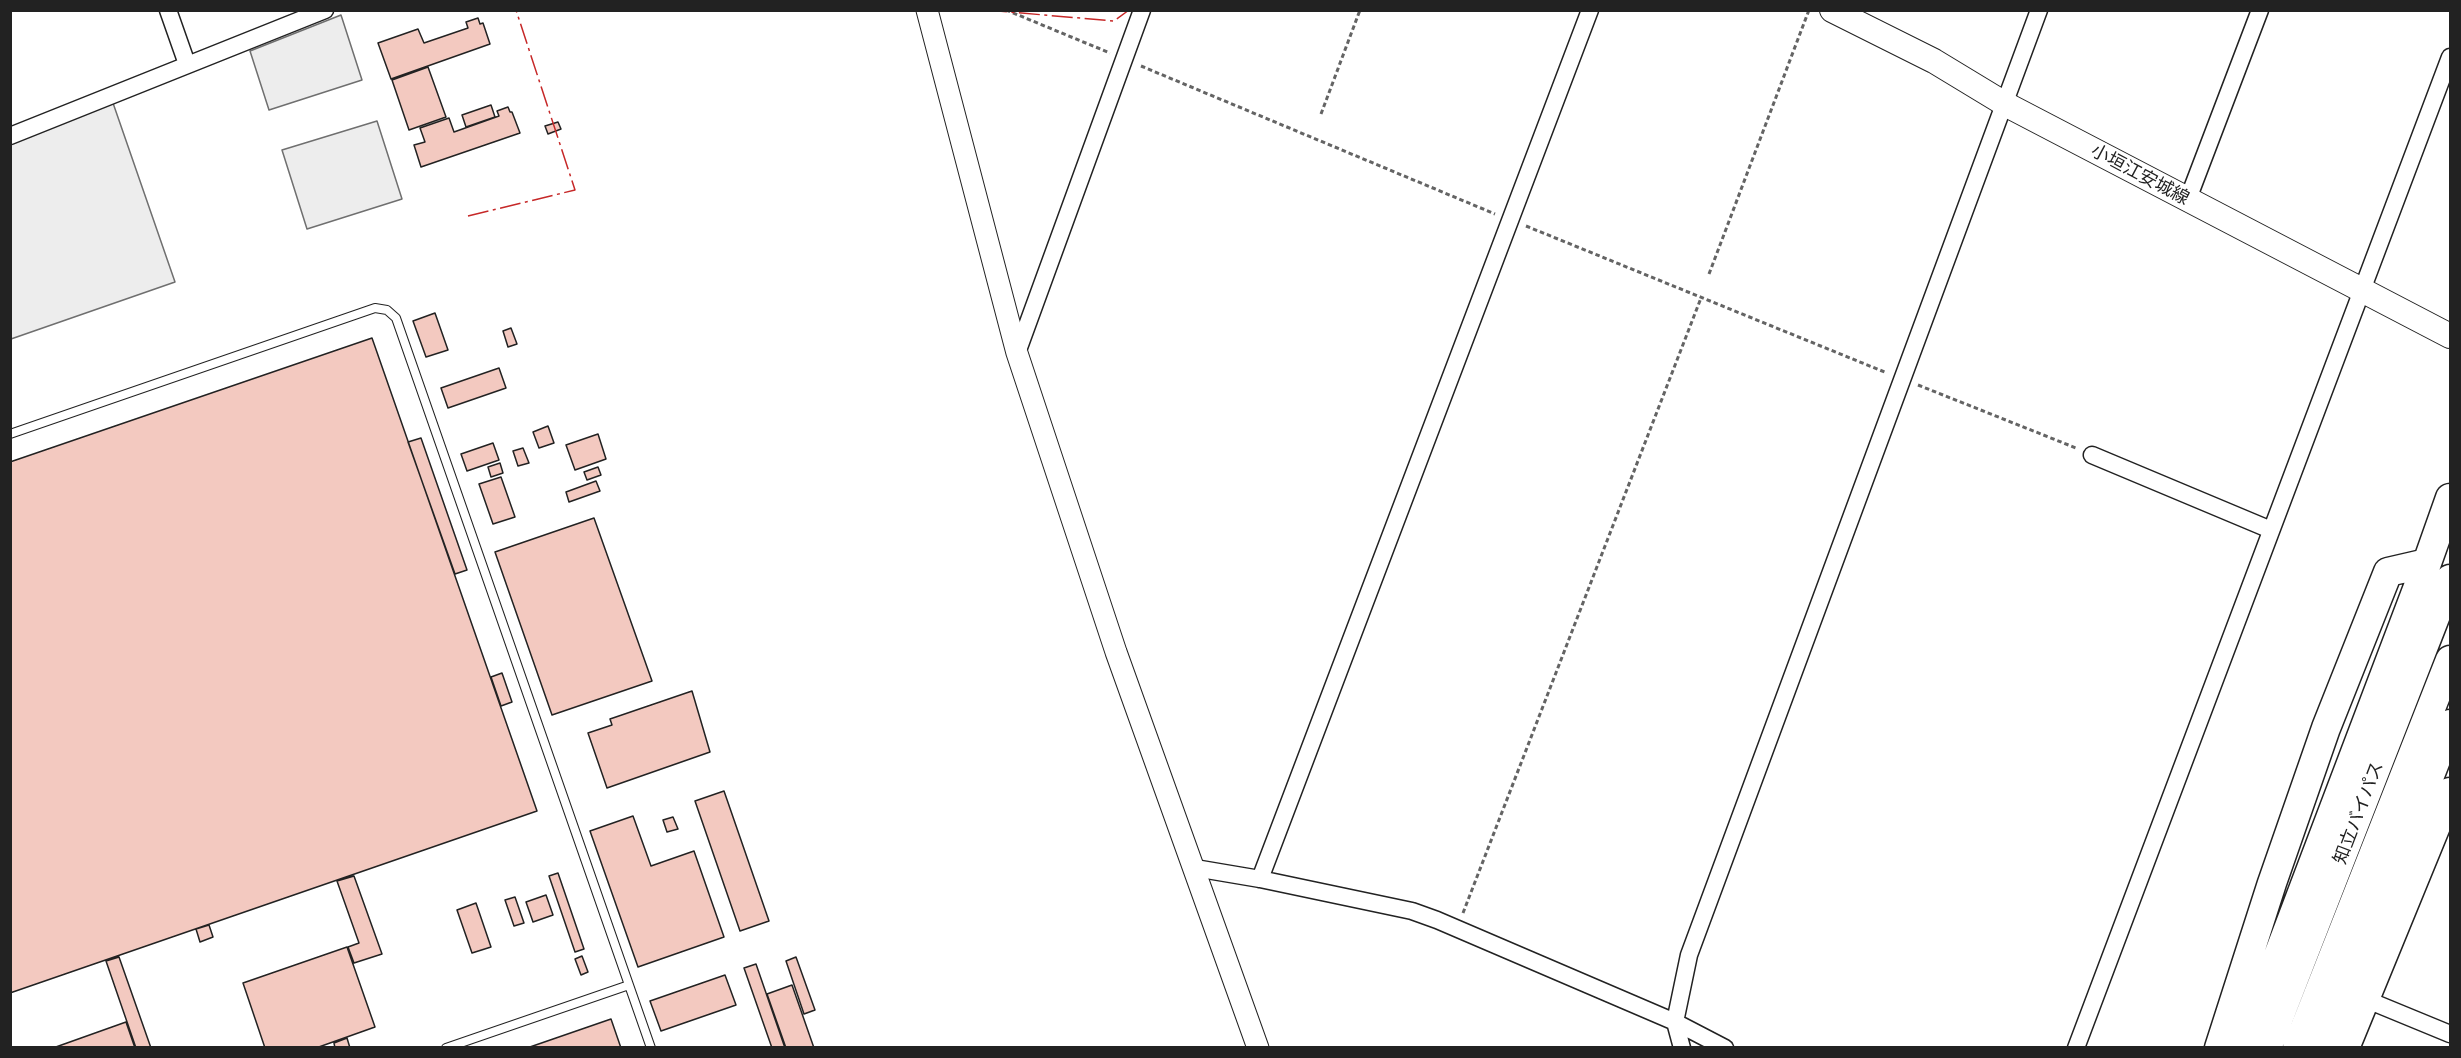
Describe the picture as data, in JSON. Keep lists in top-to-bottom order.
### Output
{
  "streets": {
    "highway": ["知立バイパス"],
    "main road": ["小垣江安城線"]
  }
}
